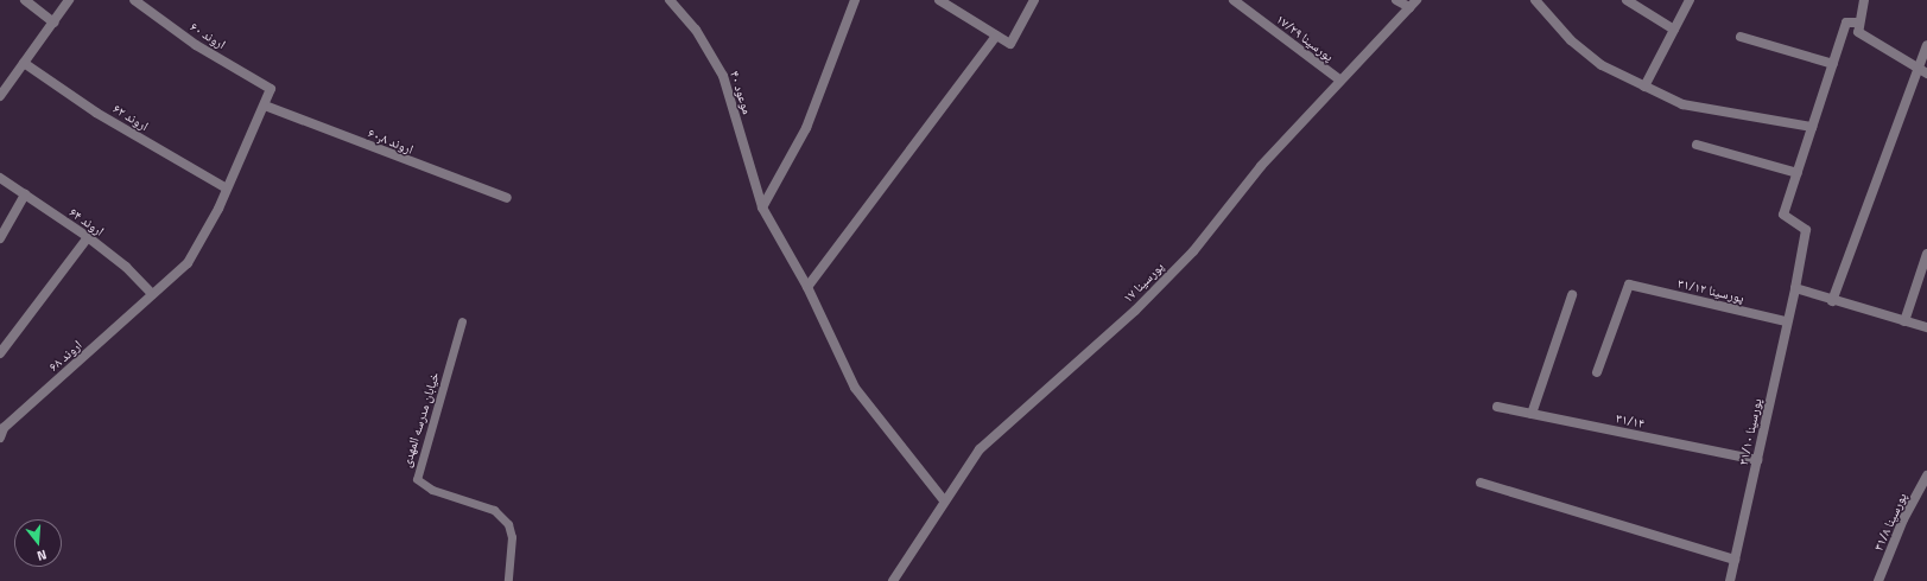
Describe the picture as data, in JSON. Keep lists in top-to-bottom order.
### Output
{
  "streets": {
    "street": [
      "اروند ۶۰",
      "پورسینا ۱۷/۲۹",
      "موعود ۴۰",
      "اروند ۶۲",
      "اروند ۶۰٫۸",
      "اروند ۶۴",
      "پورسینا ۱۷",
      "پورسینا ۳۱/۱۲",
      "اروند ۶۸",
      "۳۱/۱۴",
      "پورسینا ۳۱/۱۰",
      "پورسینا ۳۱/۸"
    ],
    "lane": ["خیابان مدرسه المهدی"]
  },
  "crossings": [
    ["اروند ۶۰", "اروند ۶۸"],
    ["پورسینا ۱۷/۲۹", "پورسینا ۱۷"],
    ["موعود ۴۰", "پورسینا ۱۷"],
    ["اروند ۶۲", "اروند ۶۸"],
    ["اروند ۶۰٫۸", "اروند ۶۸"],
    ["اروند ۶۴", "اروند ۶۸"],
    ["پورسینا ۳۱/۱۲", "پورسینا ۳۱/۱۰"],
    ["۳۱/۱۴", "پورسینا ۳۱/۱۰"]
  ],
  "north": "bottom"
}
